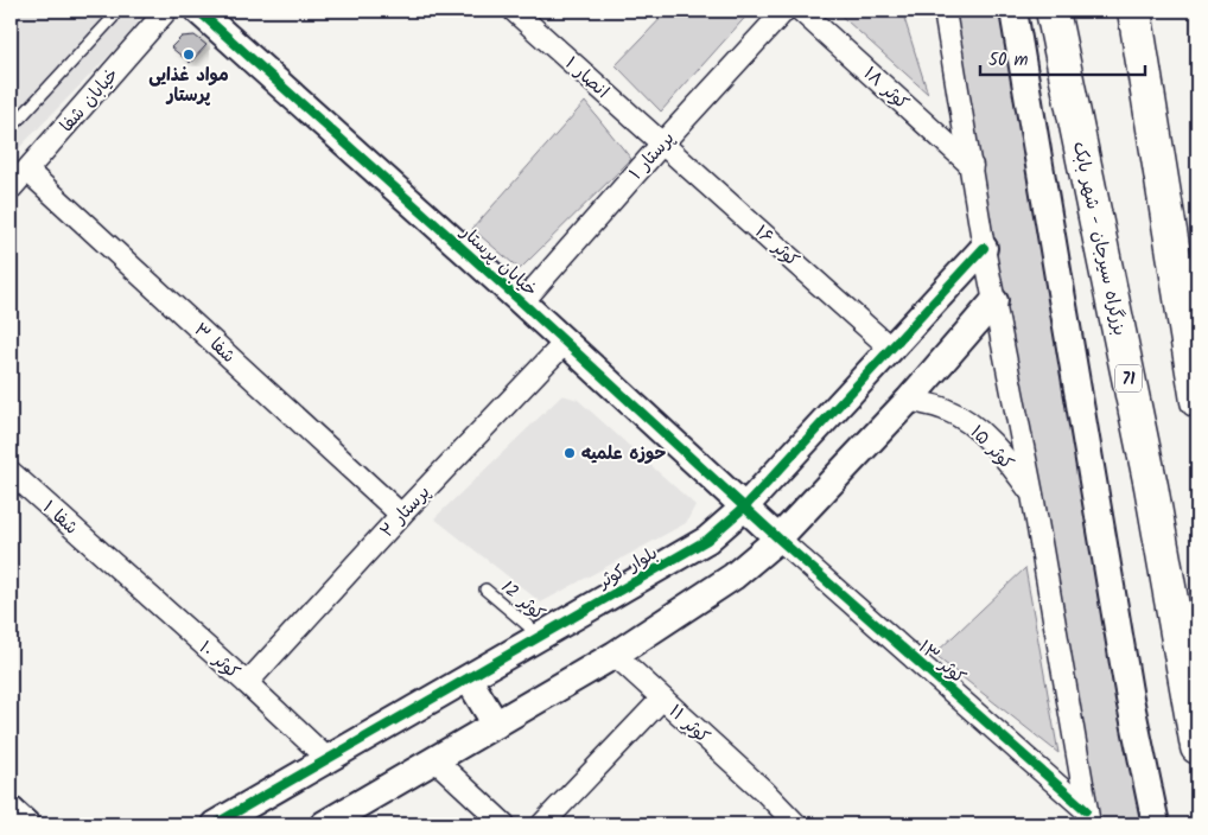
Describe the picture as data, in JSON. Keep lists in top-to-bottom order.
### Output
{
  "streets": {
    "highway": ["بزرگراه سیرجان - شهر بابک", "71"],
    "street": [
      "انصار ۱",
      "کوثر ۱۸",
      "خیابان شفا",
      "پرستار ۱",
      "کوثر ۱۶",
      "خیابان پرستار",
      "شفا ۳",
      "کوثر ۱۵",
      "پرستار ۲",
      "شفا ۱",
      "بلوار کوثر",
      "کوثر ۱۰",
      "کوثر ۱۳",
      "کوثر ۱۱"
    ],
    "lane": ["کوثر 12"]
  },
  "crossings": [
    ["انصار ۱", "پرستار ۱"],
    ["انصار ۱", "کوثر ۱۶"],
    ["خیابان شفا", "شفا ۳"],
    ["پرستار ۱", "کوثر ۱۶"],
    ["پرستار ۱", "خیابان پرستار"],
    ["کوثر ۱۶", "بلوار کوثر"],
    ["خیابان پرستار", "پرستار ۲"],
    ["خیابان پرستار", "بلوار کوثر"],
    ["خیابان پرستار", "کوثر ۱۳"],
    ["شفا ۳", "پرستار ۲"],
    ["پرستار ۲", "کوثر ۱۰"],
    ["شفا ۱", "کوثر ۱۰"],
    ["بلوار کوثر", "کوثر 12"],
    ["بلوار کوثر", "کوثر ۱۰"]
  ],
  "places": ["مواد غذایی پرستار", "حوزه علمیه"],
  "scale_bar": "50 m"
}
